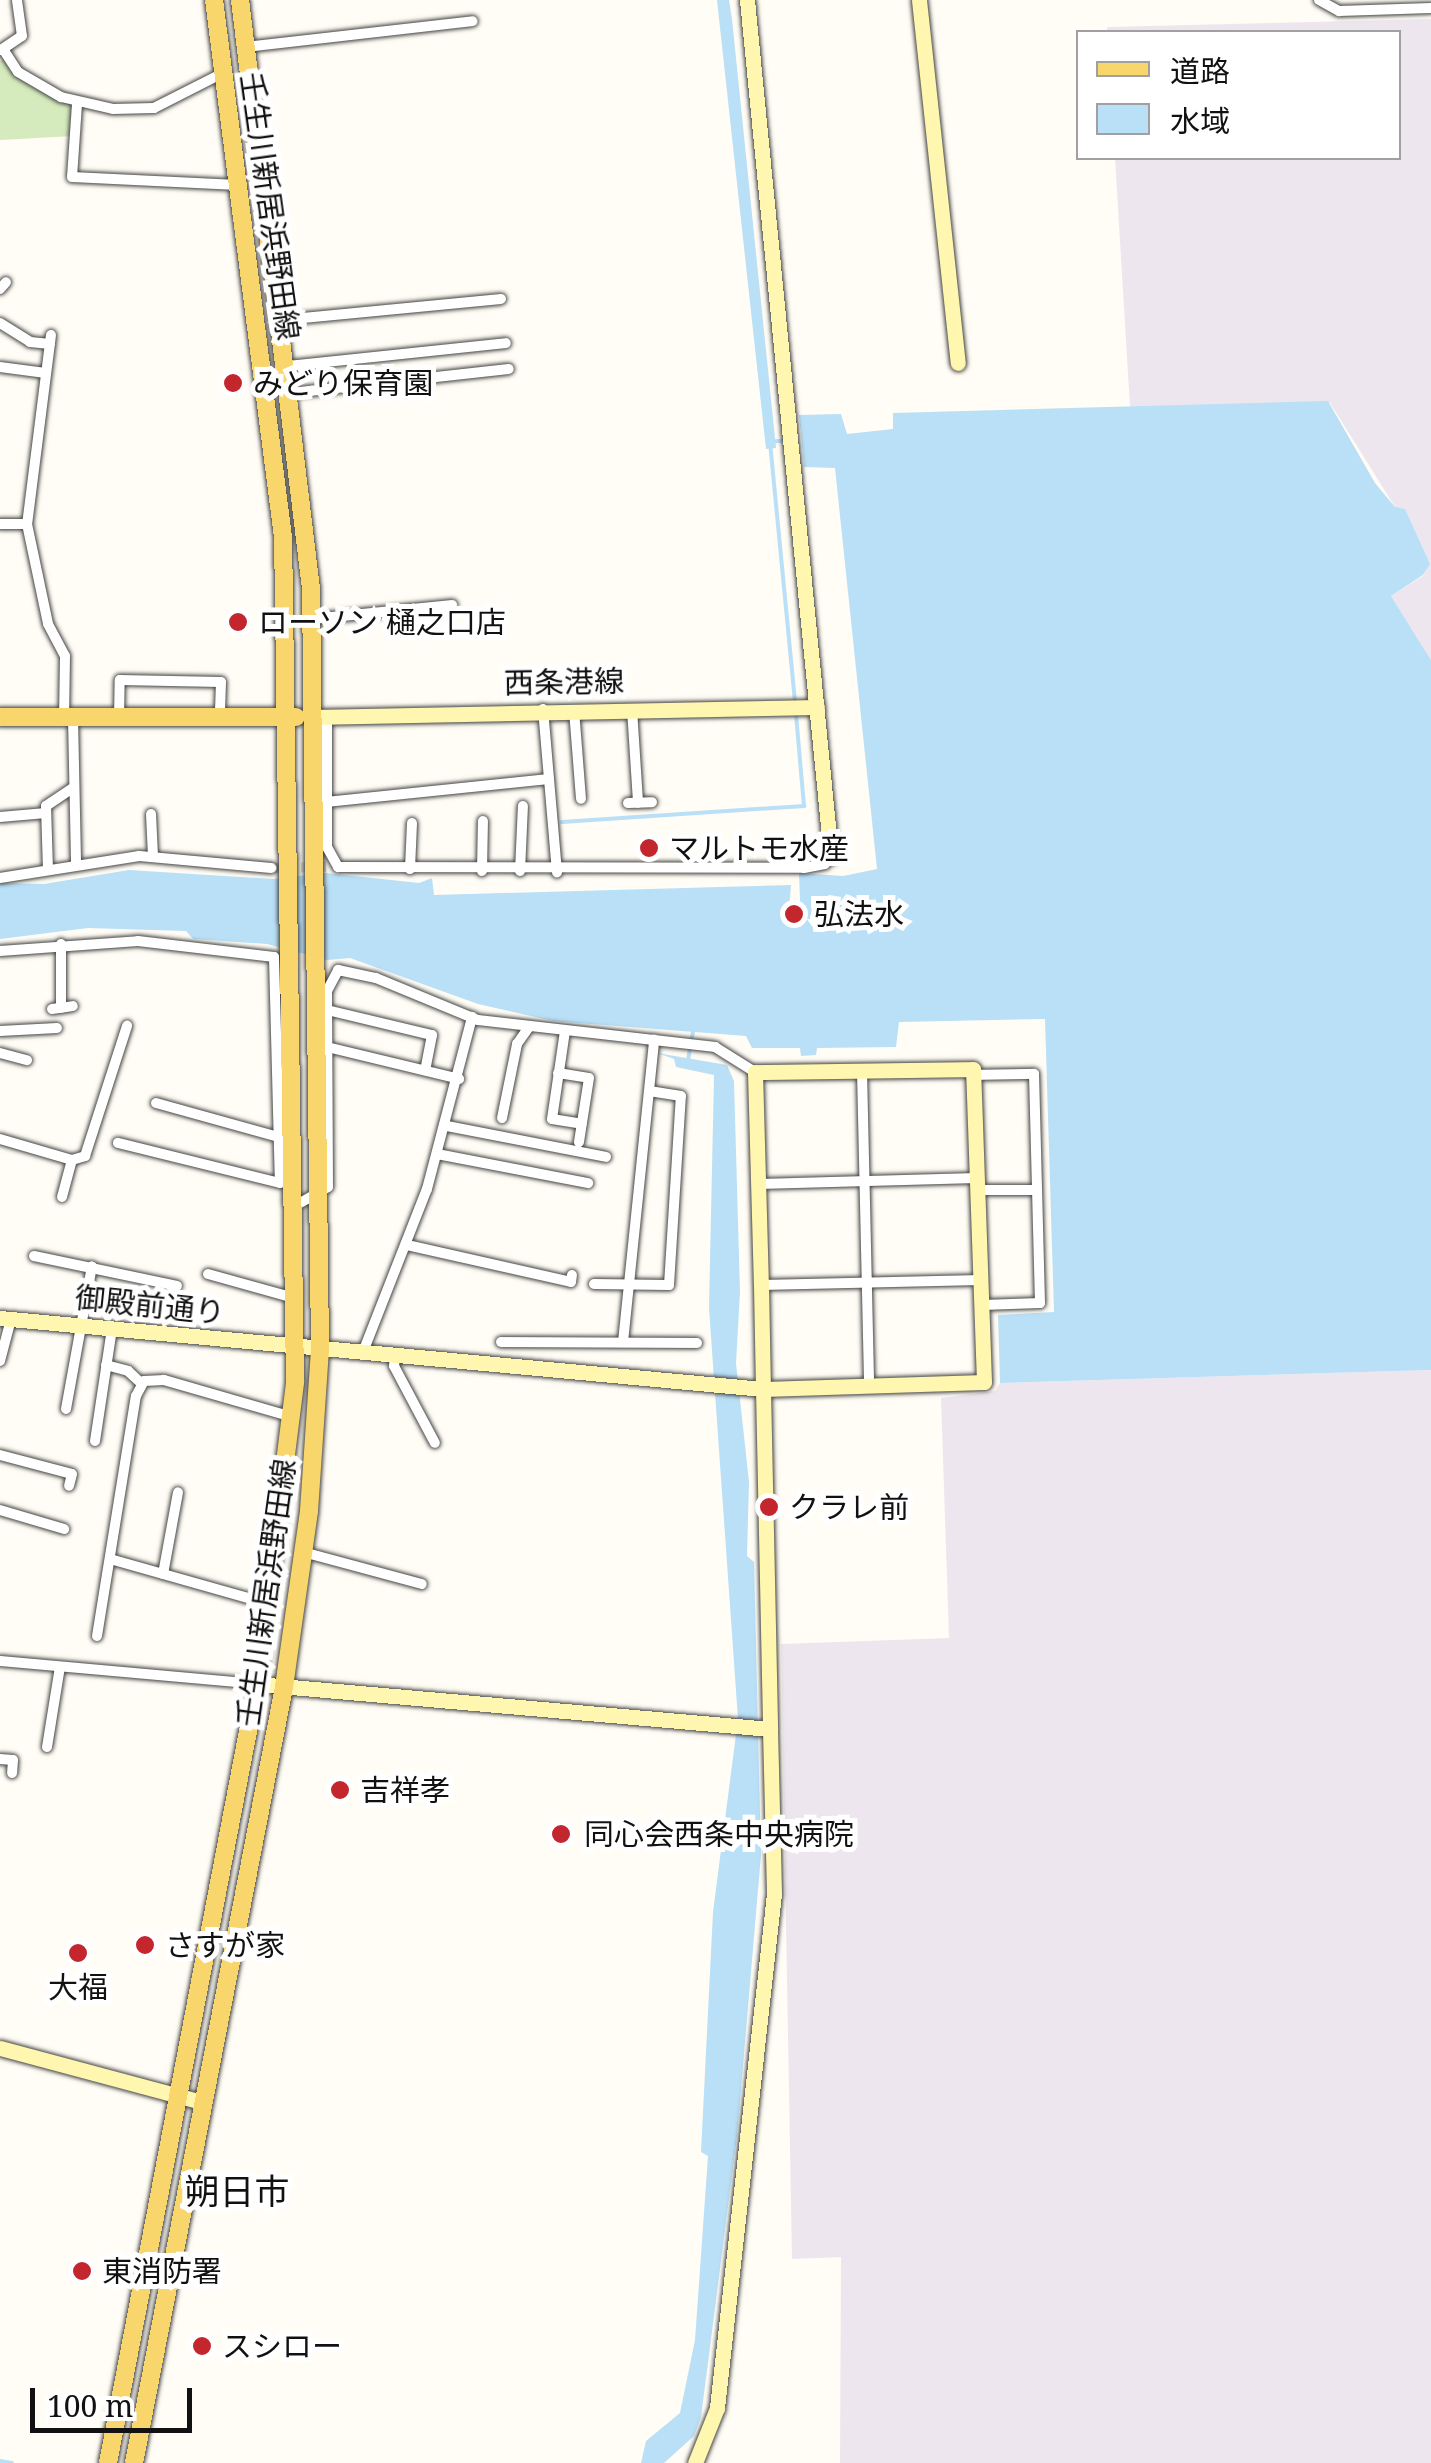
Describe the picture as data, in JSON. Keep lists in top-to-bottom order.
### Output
{
  "streets": {
    "main road": ["壬生川新居浜野田線"],
    "street": ["西条港線", "御殿前通り"]
  },
  "crossings": [
    ["壬生川新居浜野田線", "西条港線"],
    ["壬生川新居浜野田線", "御殿前通り"]
  ],
  "districts": ["朔日市"],
  "places": [
    "みどり保育園",
    "ローソン 樋之口店",
    "マルトモ水産",
    "弘法水",
    "クラレ前",
    "吉祥孝",
    "同心会西条中央病院",
    "さすが家",
    "大福",
    "東消防署",
    "スシロー"
  ],
  "legend": ["道路", "水域"],
  "scale_bar": "100 m"
}
